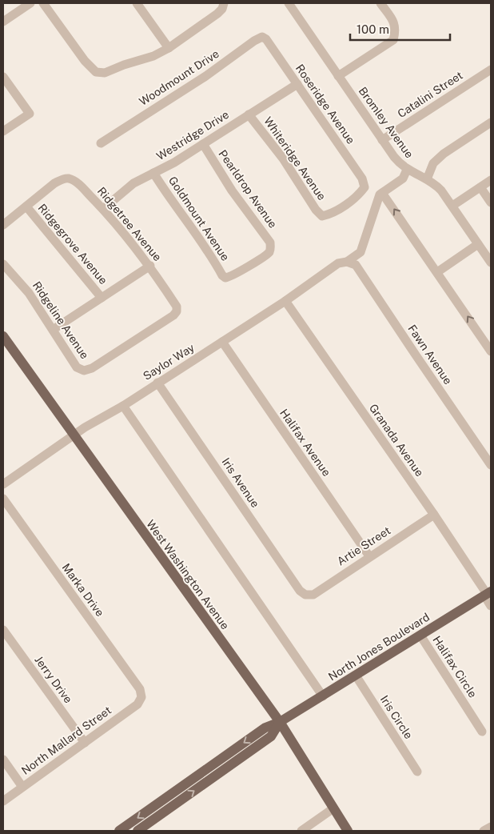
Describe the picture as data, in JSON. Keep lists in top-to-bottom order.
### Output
{
  "streets": {
    "main road": ["West Washington Avenue", "North Jones Boulevard"],
    "street": [
      "Woodmount Drive",
      "Catalini Street",
      "Roseridge Avenue",
      "Bromley Avenue",
      "Westridge Drive",
      "Whiteridge Avenue",
      "Pearldrop Avenue",
      "Goldmount Avenue",
      "Ridgetree Avenue",
      "Ridgegrove Avenue",
      "Ridgeline Avenue",
      "Fawn Avenue",
      "Saylor Way",
      "Granada Avenue",
      "Halifax Avenue",
      "Iris Avenue",
      "Artie Street",
      "Marka Drive",
      "Halifax Circle",
      "Jerry Drive",
      "Iris Circle",
      "North Mallard Street"
    ]
  },
  "crossings": [
    ["Woodmount Drive", "Roseridge Avenue"],
    ["Catalini Street", "Bromley Avenue"],
    ["Roseridge Avenue", "Westridge Drive"],
    ["Roseridge Avenue", "Whiteridge Avenue"],
    ["Westridge Drive", "Whiteridge Avenue"],
    ["Westridge Drive", "Pearldrop Avenue"],
    ["Westridge Drive", "Goldmount Avenue"],
    ["Westridge Drive", "Ridgetree Avenue"],
    ["Pearldrop Avenue", "Goldmount Avenue"],
    ["Ridgetree Avenue", "Ridgegrove Avenue"],
    ["Ridgetree Avenue", "Ridgeline Avenue"],
    ["Fawn Avenue", "Saylor Way"],
    ["Saylor Way", "Granada Avenue"],
    ["Saylor Way", "Halifax Avenue"],
    ["Saylor Way", "Iris Avenue"],
    ["Saylor Way", "West Washington Avenue"],
    ["Granada Avenue", "Artie Street"],
    ["Granada Avenue", "North Jones Boulevard"],
    ["Halifax Avenue", "Artie Street"],
    ["Iris Avenue", "Artie Street"],
    ["West Washington Avenue", "North Jones Boulevard"],
    ["Marka Drive", "North Mallard Street"],
    ["North Jones Boulevard", "Halifax Circle"],
    ["North Jones Boulevard", "Iris Circle"],
    ["Jerry Drive", "North Mallard Street"]
  ],
  "scale_bar": "100 m"
}
